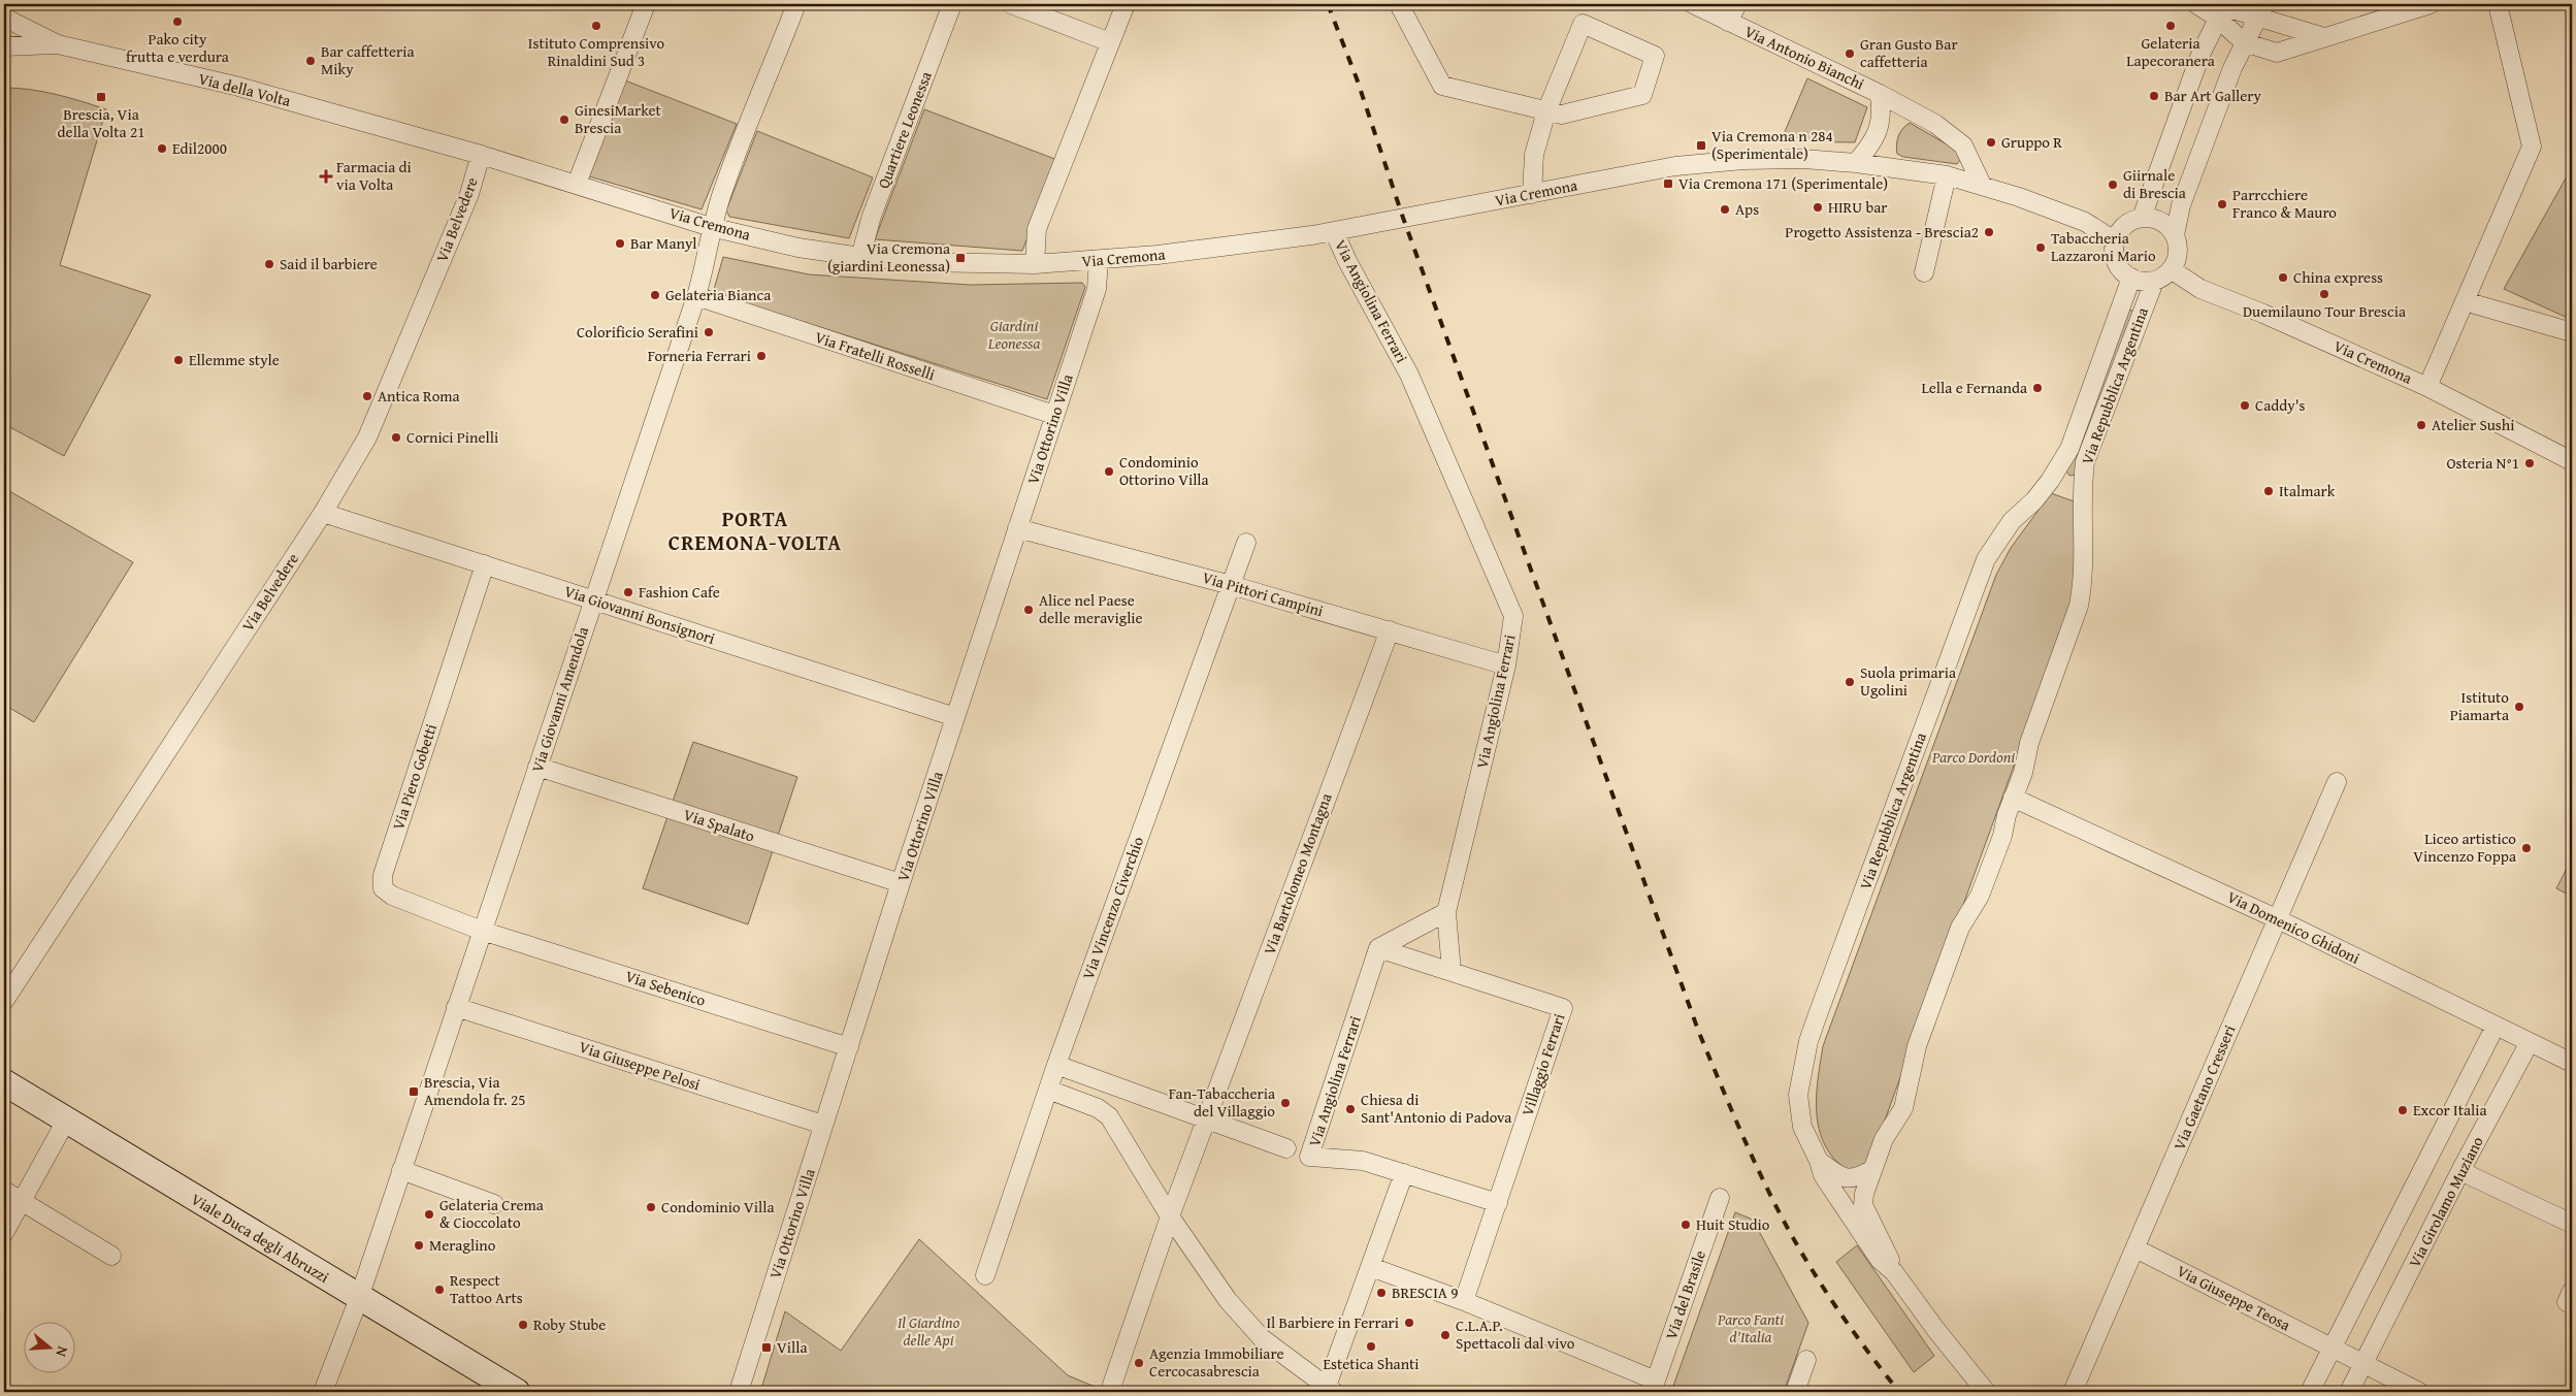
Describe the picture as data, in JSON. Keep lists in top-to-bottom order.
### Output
{
  "streets": {
    "main road": ["Viale Duca degli Abruzzi"],
    "street": [
      "Via Antonio Bianchi",
      "Via della Volta",
      "Quartiere Leonessa",
      "Via Cremona",
      "Via Belvedere",
      "Via Angiolina Ferrari",
      "Via Fratelli Rosselli",
      "Via Repubblica Argentina",
      "Via Ottorino Villa",
      "Via Pittori Campini",
      "Via Giovanni Bonsignori",
      "Via Giovanni Amendola",
      "Via Piero Gobetti",
      "Via Spalato",
      "Via Bartolomeo Montagna",
      "Via Vincenzo Civerchio",
      "Via Domenico Ghidoni",
      "Via Sebenico",
      "Villaggio Ferrari",
      "Via Giuseppe Pelosi",
      "Via Gaetano Cresseri",
      "Via Girolamo Muziano",
      "Via del Brasile",
      "Via Giuseppe Teosa"
    ]
  },
  "crossings": [
    ["Via Antonio Bianchi", "Via Cremona"],
    ["Via della Volta", "Via Cremona"],
    ["Quartiere Leonessa", "Via Cremona"],
    ["Via Cremona", "Via Belvedere"],
    ["Via Cremona", "Via Angiolina Ferrari"],
    ["Via Cremona", "Via Repubblica Argentina"],
    ["Via Cremona", "Via Ottorino Villa"],
    ["Via Cremona", "Via Giovanni Amendola"],
    ["Via Belvedere", "Via Giovanni Bonsignori"],
    ["Via Angiolina Ferrari", "Via Pittori Campini"],
    ["Via Angiolina Ferrari", "Villaggio Ferrari"],
    ["Via Fratelli Rosselli", "Via Ottorino Villa"],
    ["Via Fratelli Rosselli", "Via Giovanni Amendola"],
    ["Via Repubblica Argentina", "Via Domenico Ghidoni"],
    ["Via Ottorino Villa", "Via Pittori Campini"],
    ["Via Ottorino Villa", "Via Giovanni Bonsignori"],
    ["Via Ottorino Villa", "Via Spalato"],
    ["Via Ottorino Villa", "Via Sebenico"],
    ["Via Ottorino Villa", "Via Giuseppe Pelosi"],
    ["Via Pittori Campini", "Via Bartolomeo Montagna"],
    ["Via Pittori Campini", "Via Vincenzo Civerchio"],
    ["Via Giovanni Bonsignori", "Via Giovanni Amendola"],
    ["Via Giovanni Bonsignori", "Via Piero Gobetti"],
    ["Via Giovanni Amendola", "Via Piero Gobetti"],
    ["Via Giovanni Amendola", "Via Spalato"],
    ["Via Giovanni Amendola", "Via Sebenico"],
    ["Via Giovanni Amendola", "Via Giuseppe Pelosi"],
    ["Via Giovanni Amendola", "Viale Duca degli Abruzzi"],
    ["Via Piero Gobetti", "Via Sebenico"],
    ["Via Domenico Ghidoni", "Via Gaetano Cresseri"],
    ["Via Domenico Ghidoni", "Via Girolamo Muziano"],
    ["Via Gaetano Cresseri", "Via Giuseppe Teosa"]
  ],
  "districts": ["PORTA CREMONA-VOLTA"],
  "parks": [
    "Giardini Leonessa",
    "Parco Dordoni",
    "Parco Fanti d'Italia",
    "Il Giardino delle Api"
  ],
  "places": {
    "other": [
      "Pako city frutta e verdura",
      "Istituto Comprensivo Rinaldini Sud 3",
      "Gelateria Lapecoranera",
      "Gran Gusto Bar caffetteria",
      "Bar caffetteria Miky",
      "Bar Art Gallery",
      "GinesiMarket Brescia",
      "Gruppo R",
      "Edil2000",
      "Giirnale di Brescia",
      "Parrcchiere Franco & Mauro",
      "HIRU bar",
      "Aps",
      "Progetto Assistenza - Brescia2",
      "Bar Manyl",
      "Tabaccheria Lazzaroni Mario",
      "Said il barbiere",
      "China express",
      "Duemilauno Tour Brescia",
      "Gelateria Bianca",
      "Colorificio Serafini",
      "Forneria Ferrari",
      "Ellemme style",
      "Lella e Fernanda",
      "Antica Roma",
      "Caddy's",
      "Atelier Sushi",
      "Cornici Pinelli",
      "Osteria N°1",
      "Condominio Ottorino Villa",
      "Italmark",
      "Fashion Cafe",
      "Alice nel Paese delle meraviglie",
      "Suola primaria Ugolini",
      "Istituto Piamarta",
      "Liceo artistico Vincenzo Foppa",
      "Fan-Tabaccheria del Villaggio",
      "Chiesa di Sant'Antonio di Padova",
      "Excor Italia",
      "Condominio Villa",
      "Gelateria Crema & Cioccolato",
      "Huit Studio",
      "Meraglino",
      "Respect Tattoo Arts",
      "BRESCIA 9",
      "Il Barbiere in Ferrari",
      "Roby Stube",
      "C.L.A.P. Spettacoli dal vivo",
      "Estetica Shanti",
      "Agenzia Immobiliare Cercocasabrescia"
    ],
    "transit": [
      "Brescia, Via della Volta 21",
      "Via Cremona n 284 (Sperimentale)",
      "Via Cremona 171 (Sperimentale)",
      "Via Cremona (giardini Leonessa)",
      "Brescia, Via Amendola fr. 25",
      "Villa"
    ],
    "health": ["Farmacia di via Volta"]
  },
  "north": "right"
}
